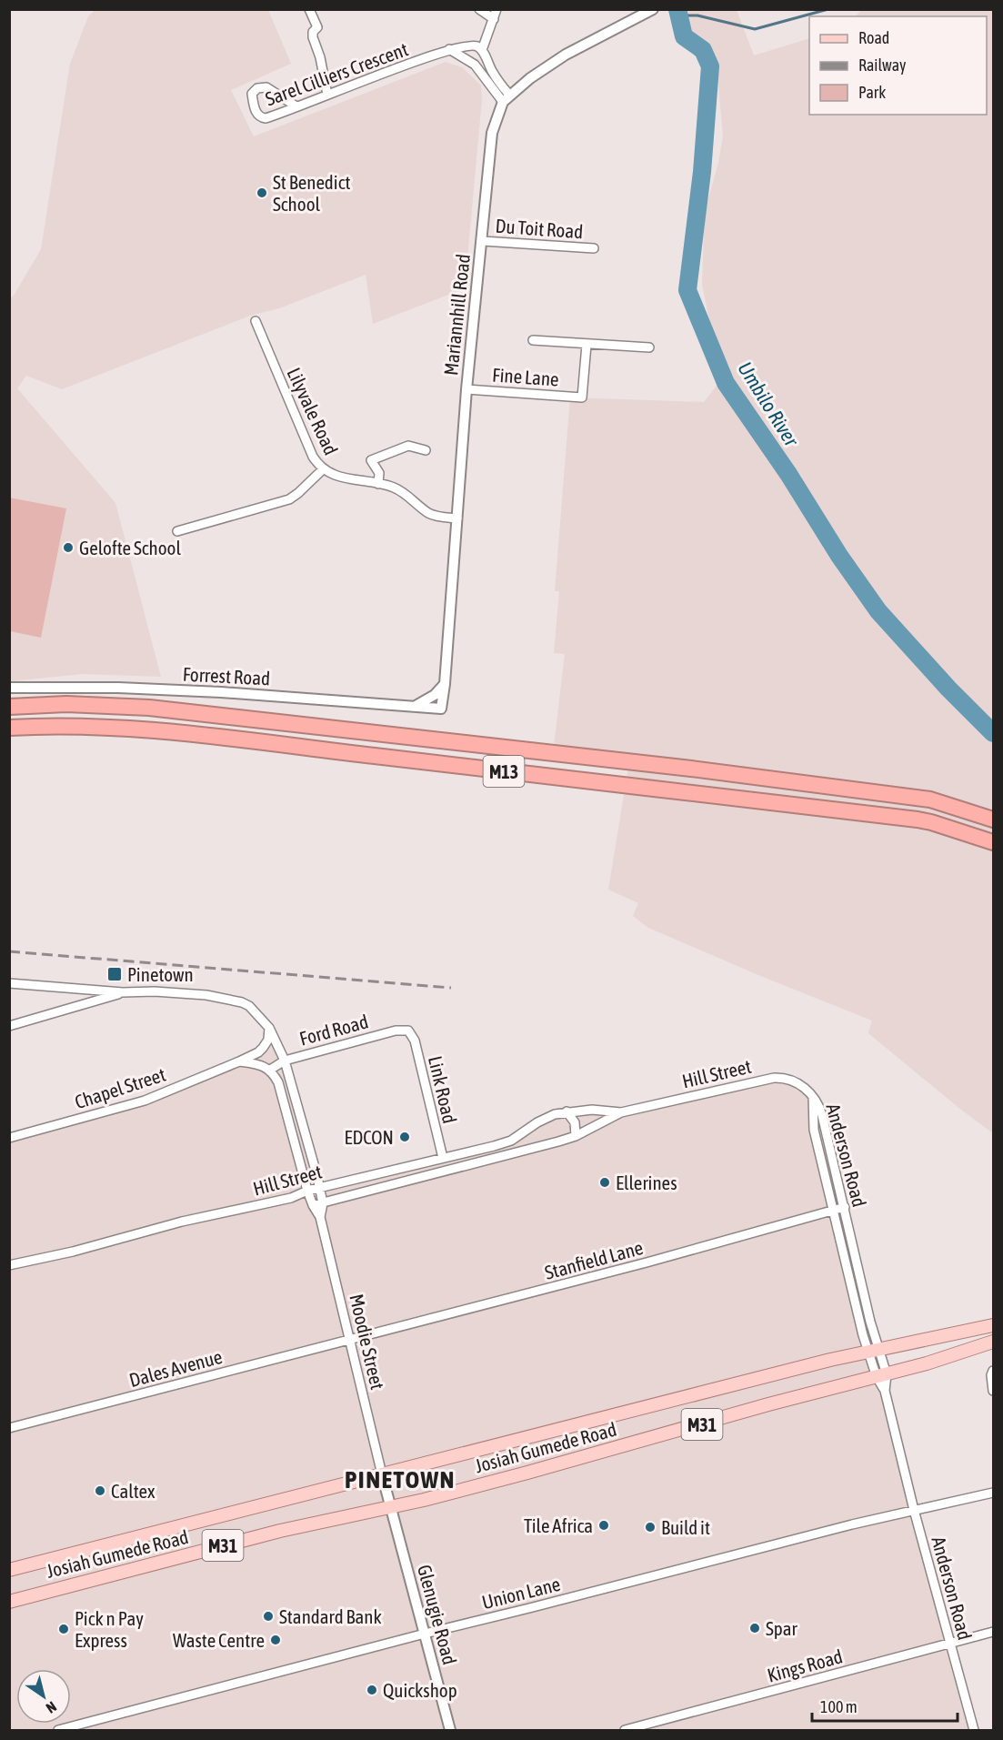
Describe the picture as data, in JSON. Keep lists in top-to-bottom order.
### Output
{
  "streets": {
    "highway": ["M13"],
    "main road": ["M31", "Josiah Gumede Road"],
    "street": [
      "Sarel Cilliers Crescent",
      "Du Toit Road",
      "Mariannhill Road",
      "Fine Lane",
      "Lilyvale Road",
      "Forrest Road",
      "Ford Road",
      "Hill Street",
      "Chapel Street",
      "Link Road",
      "Anderson Road",
      "Stanfield Lane",
      "Moodie Street",
      "Dales Avenue",
      "Union Lane",
      "Glenugie Road",
      "Kings Road"
    ]
  },
  "crossings": [
    ["Du Toit Road", "Mariannhill Road"],
    ["Mariannhill Road", "Fine Lane"],
    ["Mariannhill Road", "Lilyvale Road"],
    ["Mariannhill Road", "Forrest Road"],
    ["Ford Road", "Link Road"],
    ["Ford Road", "Moodie Street"],
    ["Hill Street", "Link Road"],
    ["Hill Street", "Anderson Road"],
    ["Hill Street", "Moodie Street"],
    ["Chapel Street", "Moodie Street"],
    ["Anderson Road", "Stanfield Lane"],
    ["Anderson Road", "Josiah Gumede Road"],
    ["Anderson Road", "Union Lane"],
    ["Anderson Road", "Kings Road"],
    ["Stanfield Lane", "Moodie Street"],
    ["Stanfield Lane", "Dales Avenue"],
    ["Moodie Street", "Dales Avenue"],
    ["Moodie Street", "Josiah Gumede Road"],
    ["Moodie Street", "Glenugie Road"],
    ["Josiah Gumede Road", "Glenugie Road"],
    ["Union Lane", "Glenugie Road"]
  ],
  "districts": ["PINETOWN"],
  "water": ["Umbilo River"],
  "places": {
    "other": [
      "St Benedict School",
      "Gelofte School",
      "EDCON",
      "Ellerines",
      "Caltex",
      "Tile Africa",
      "Build it",
      "Standard Bank",
      "Spar",
      "Pick n Pay Express",
      "Waste Centre",
      "Quickshop"
    ],
    "transit": ["Pinetown"]
  },
  "legend": ["Road", "Railway", "Park"],
  "scale_bar": "100 m",
  "north": "bottom right"
}
